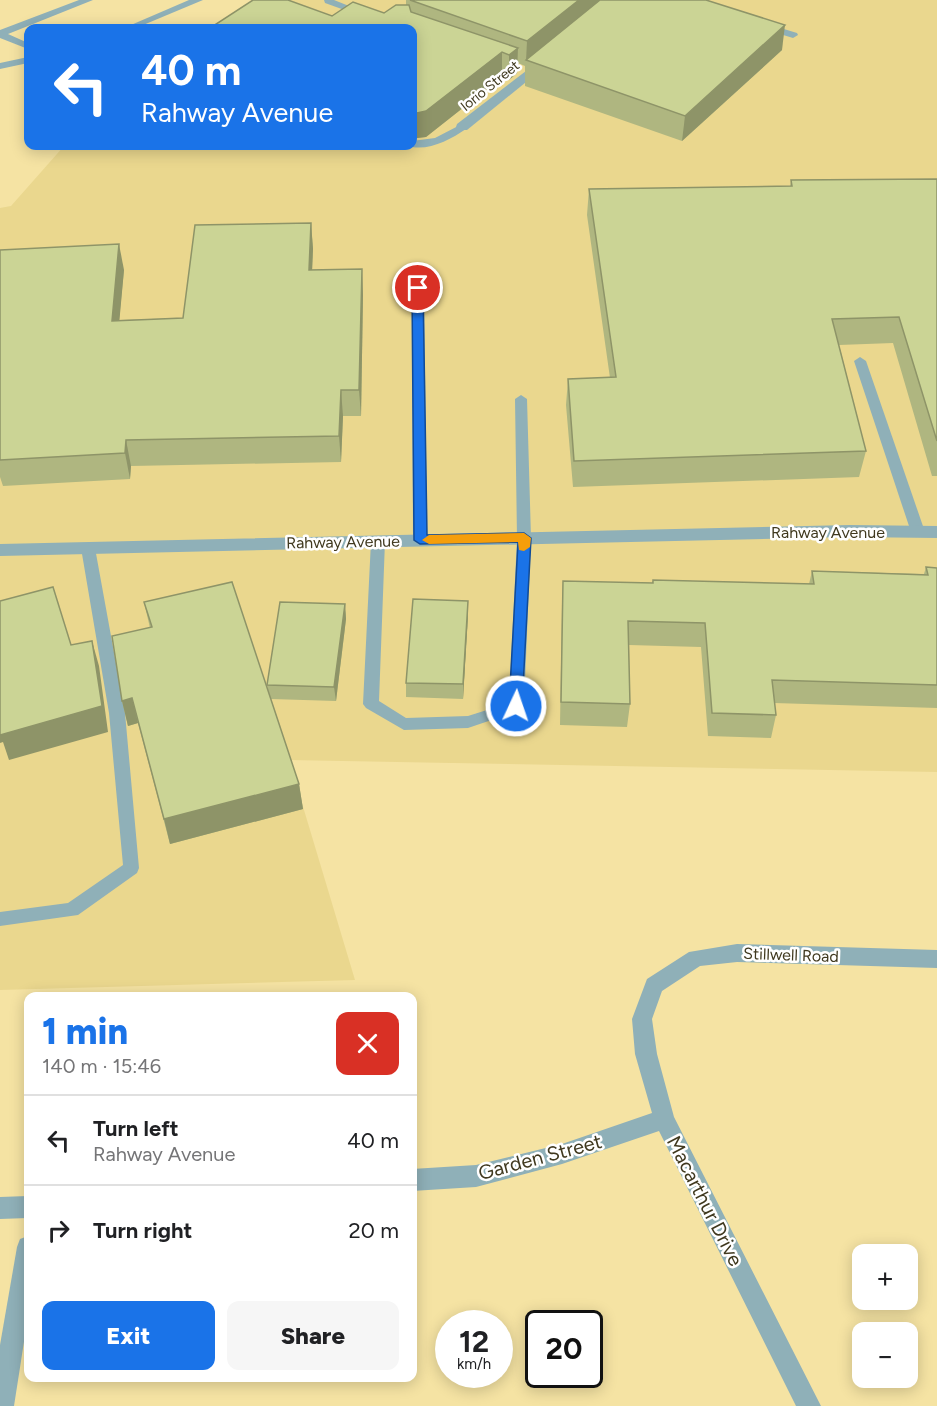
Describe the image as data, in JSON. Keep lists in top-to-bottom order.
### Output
{
  "streets": {
    "street": [
      "Iorio Street",
      "Rahway Avenue",
      "Stillwell Road",
      "Garden Street",
      "Macarthur Drive"
    ]
  },
  "crossings": [
    ["Stillwell Road", "Macarthur Drive"],
    ["Garden Street", "Macarthur Drive"]
  ],
  "page": {
    "turn": ["40 m", "Rahway Avenue"],
    "heading": ["1 min", "140 m · 15:46"],
    "list": [
      {
        "name": "Turn left",
        "note": "Rahway Avenue",
        "value": "40 m"
      },
      {
        "name": "Turn right",
        "value": "20 m"
      }
    ],
    "map_buttons": ["+", "−"],
    "buttons": ["Exit", "Share"],
    "speed": "12 km/h",
    "limit": "20"
  }
}
